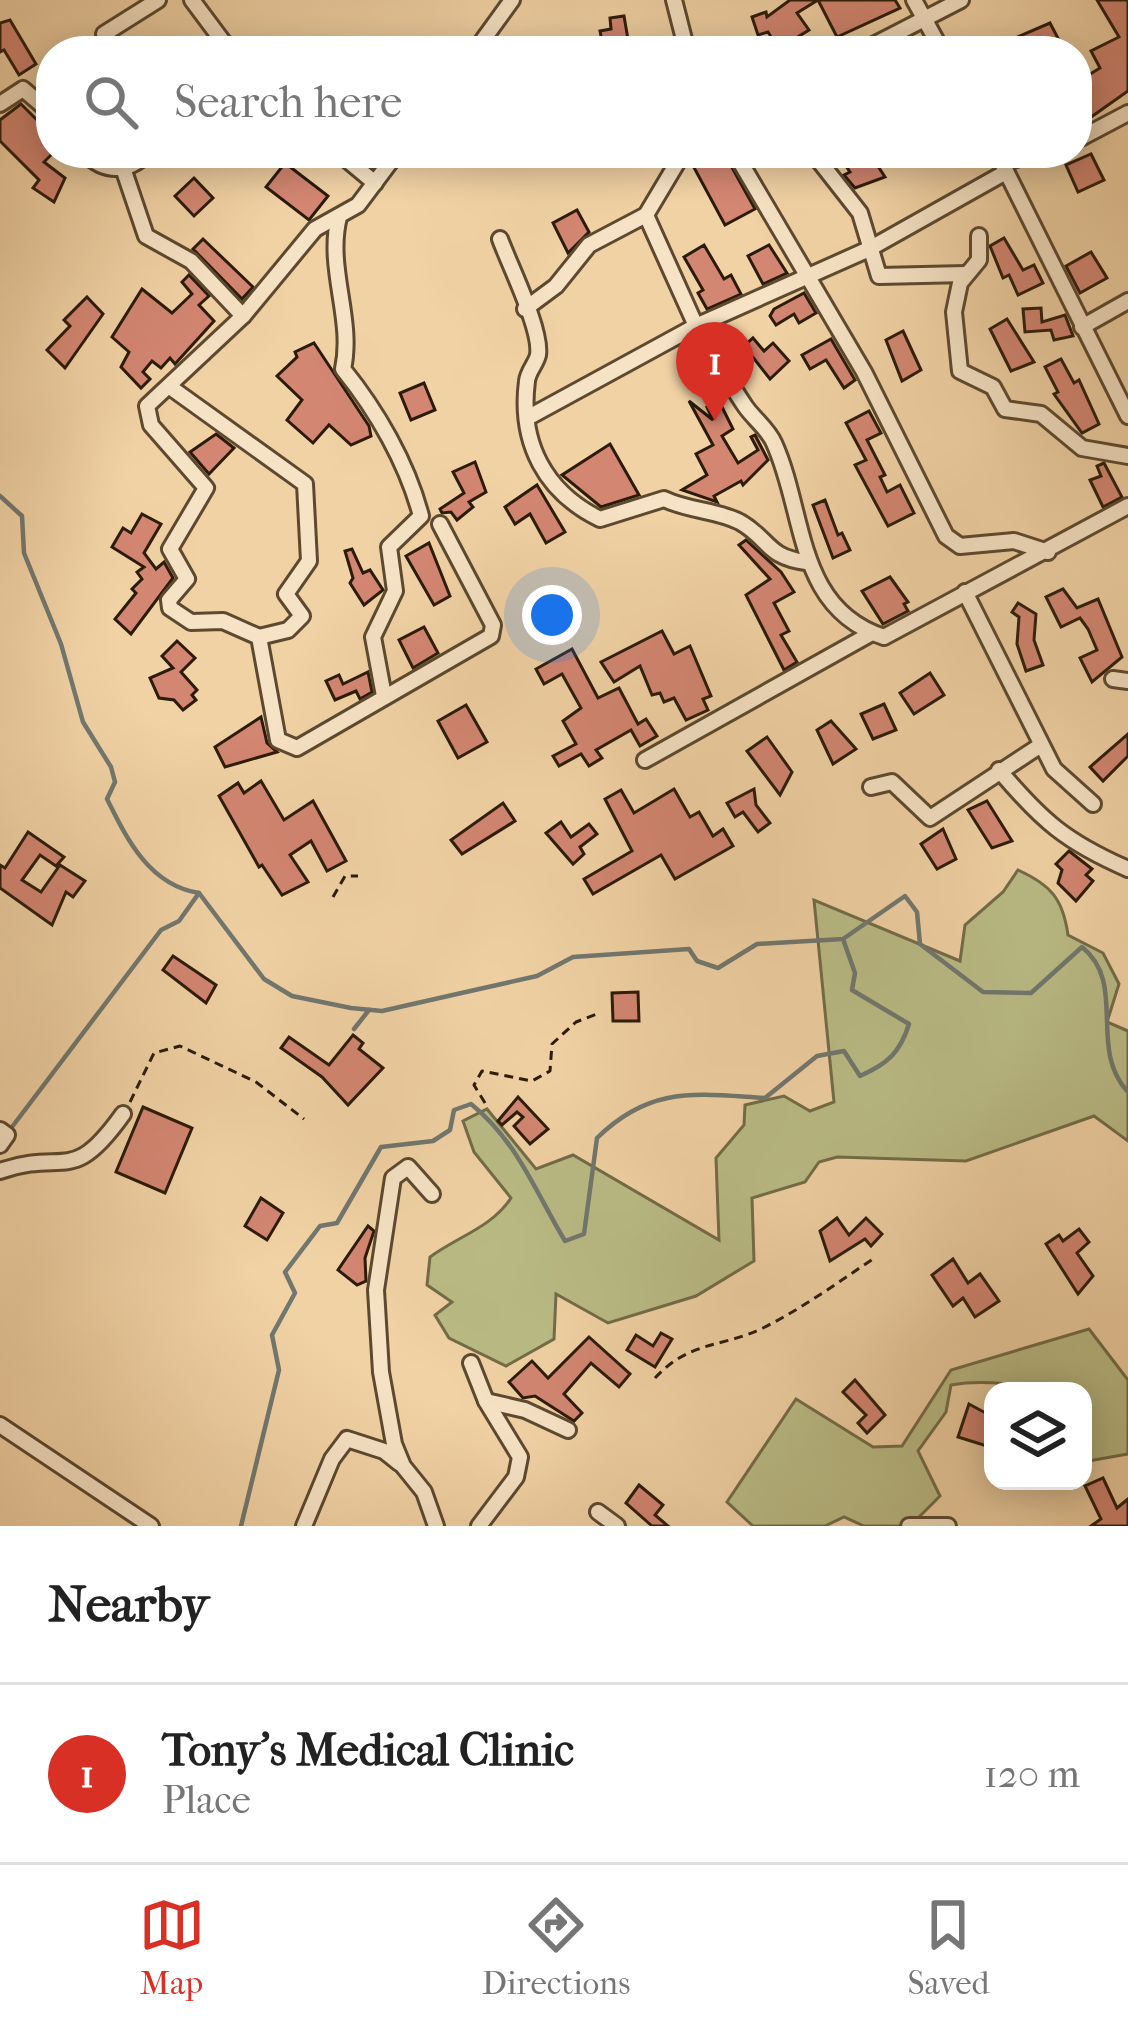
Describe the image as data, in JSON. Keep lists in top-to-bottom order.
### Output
{
  "page": {
    "search": "Search here",
    "pins": "1",
    "heading": "Nearby",
    "list": [
      {
        "mark": "1",
        "name": "Tony's Medical Clinic",
        "note": "Place",
        "value": "120 m"
      }
    ],
    "nav": ["Map", "Directions", "Saved"]
  }
}
